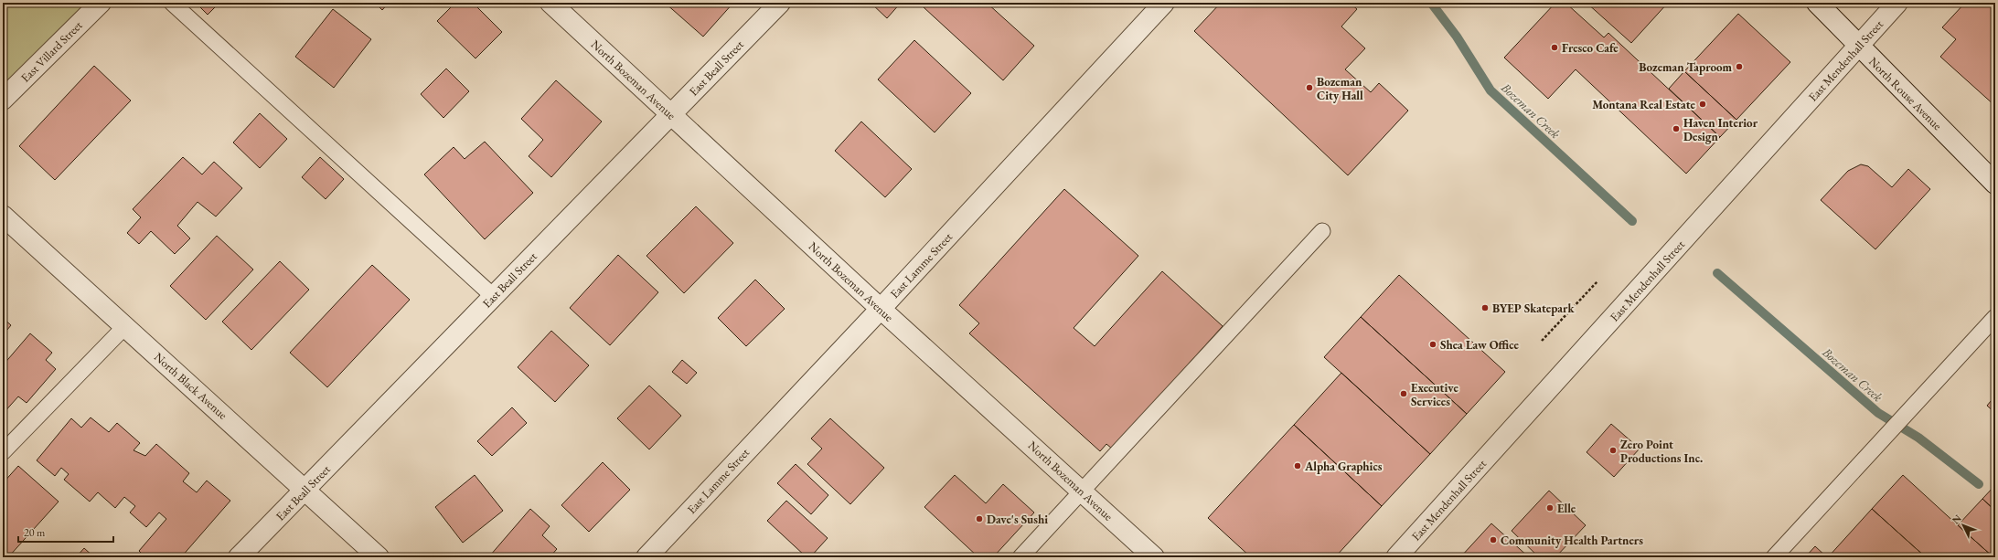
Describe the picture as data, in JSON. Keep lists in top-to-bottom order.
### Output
{
  "streets": {
    "street": [
      "East Villard Street",
      "East Mendenhall Street",
      "East Beall Street",
      "North Bozeman Avenue",
      "North Rouse Avenue",
      "East Lamme Street",
      "North Black Avenue"
    ]
  },
  "crossings": [
    ["East Mendenhall Street", "North Rouse Avenue"],
    ["East Beall Street", "North Bozeman Avenue"],
    ["East Beall Street", "North Black Avenue"],
    ["North Bozeman Avenue", "East Lamme Street"]
  ],
  "water": ["Bozeman Creek"],
  "places": [
    "Fresco Cafe",
    "Bozeman Taproom",
    "Bozeman City Hall",
    "Montana Real Estate",
    "Haven Interior Design",
    "BYEP Skatepark",
    "Shea Law Office",
    "Executive Services",
    "Zero Point Productions Inc.",
    "Alpha Graphics",
    "Elle",
    "Dave's Sushi",
    "Community Health Partners"
  ],
  "scale_bar": "20 m",
  "north": "top left"
}
